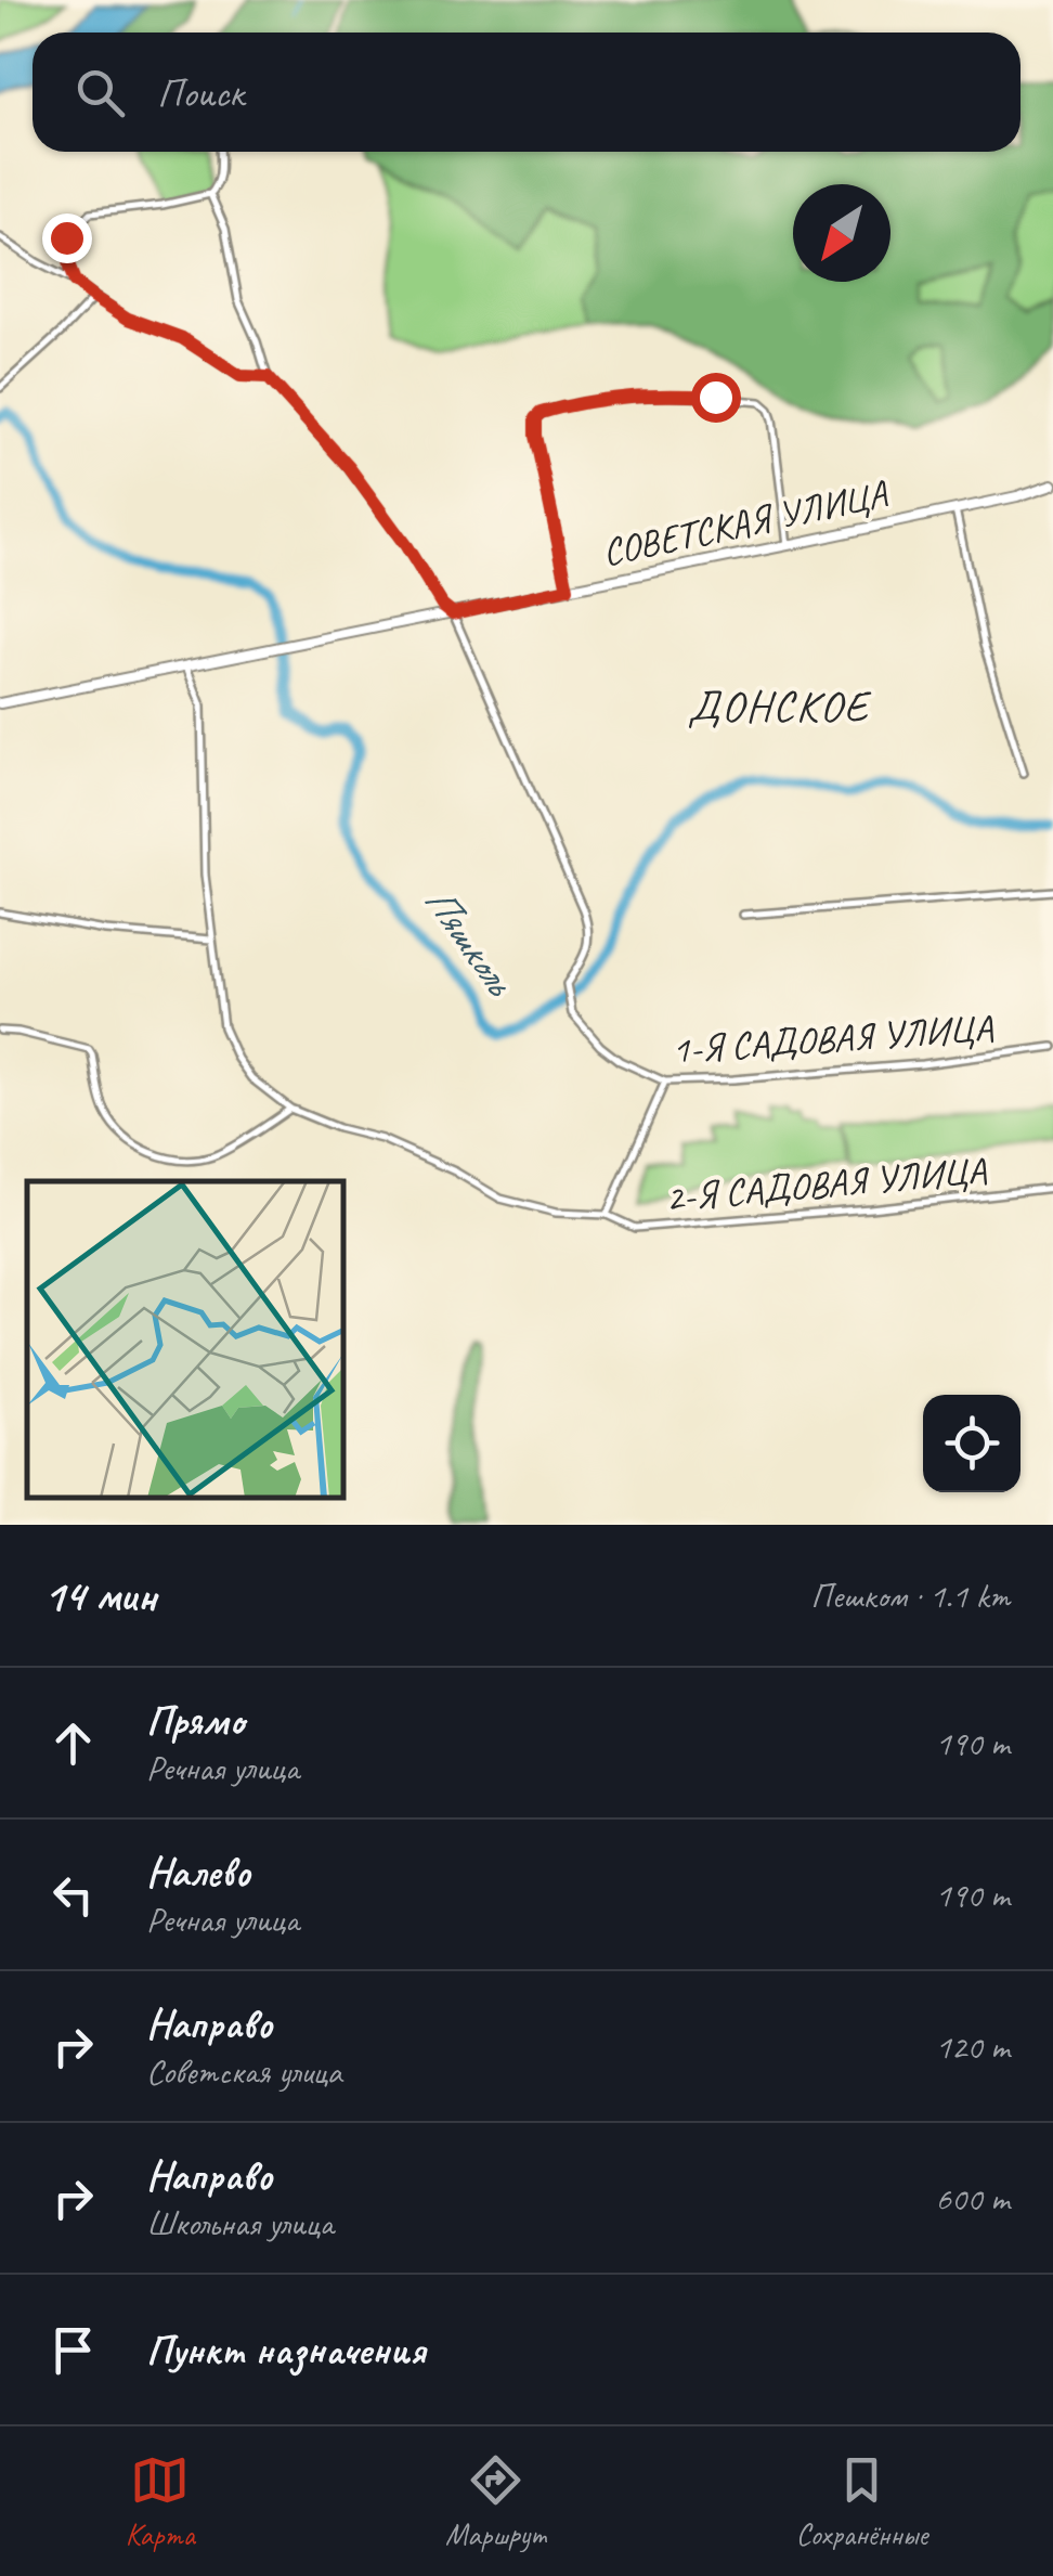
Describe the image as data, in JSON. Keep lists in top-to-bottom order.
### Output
{
  "streets": {
    "main road": ["СОВЕТСКАЯ УЛИЦА"],
    "street": ["1-Я САДОВАЯ УЛИЦА", "2-Я САДОВАЯ УЛИЦА"]
  },
  "crossings": [
    ["СОВЕТСКАЯ УЛИЦА", "1-Я САДОВАЯ УЛИЦА"],
    ["СОВЕТСКАЯ УЛИЦА", "2-Я САДОВАЯ УЛИЦА"]
  ],
  "districts": ["ДОНСКОЕ"],
  "water": ["Пяшколь"],
  "north": "bottom left",
  "page": {
    "search": "Поиск",
    "heading": ["14 мин", "Пешком · 1.1 km"],
    "list": [
      ["Прямо", "Речная улица", "190 m"],
      ["Налево", "Речная улица", "190 m"],
      ["Направо", "Советская улица", "120 m"],
      ["Направо", "Школьная улица", "600 m"],
      "Пункт назначения"
    ],
    "nav": ["Карта", "Маршрут", "Сохранённые"]
  }
}
